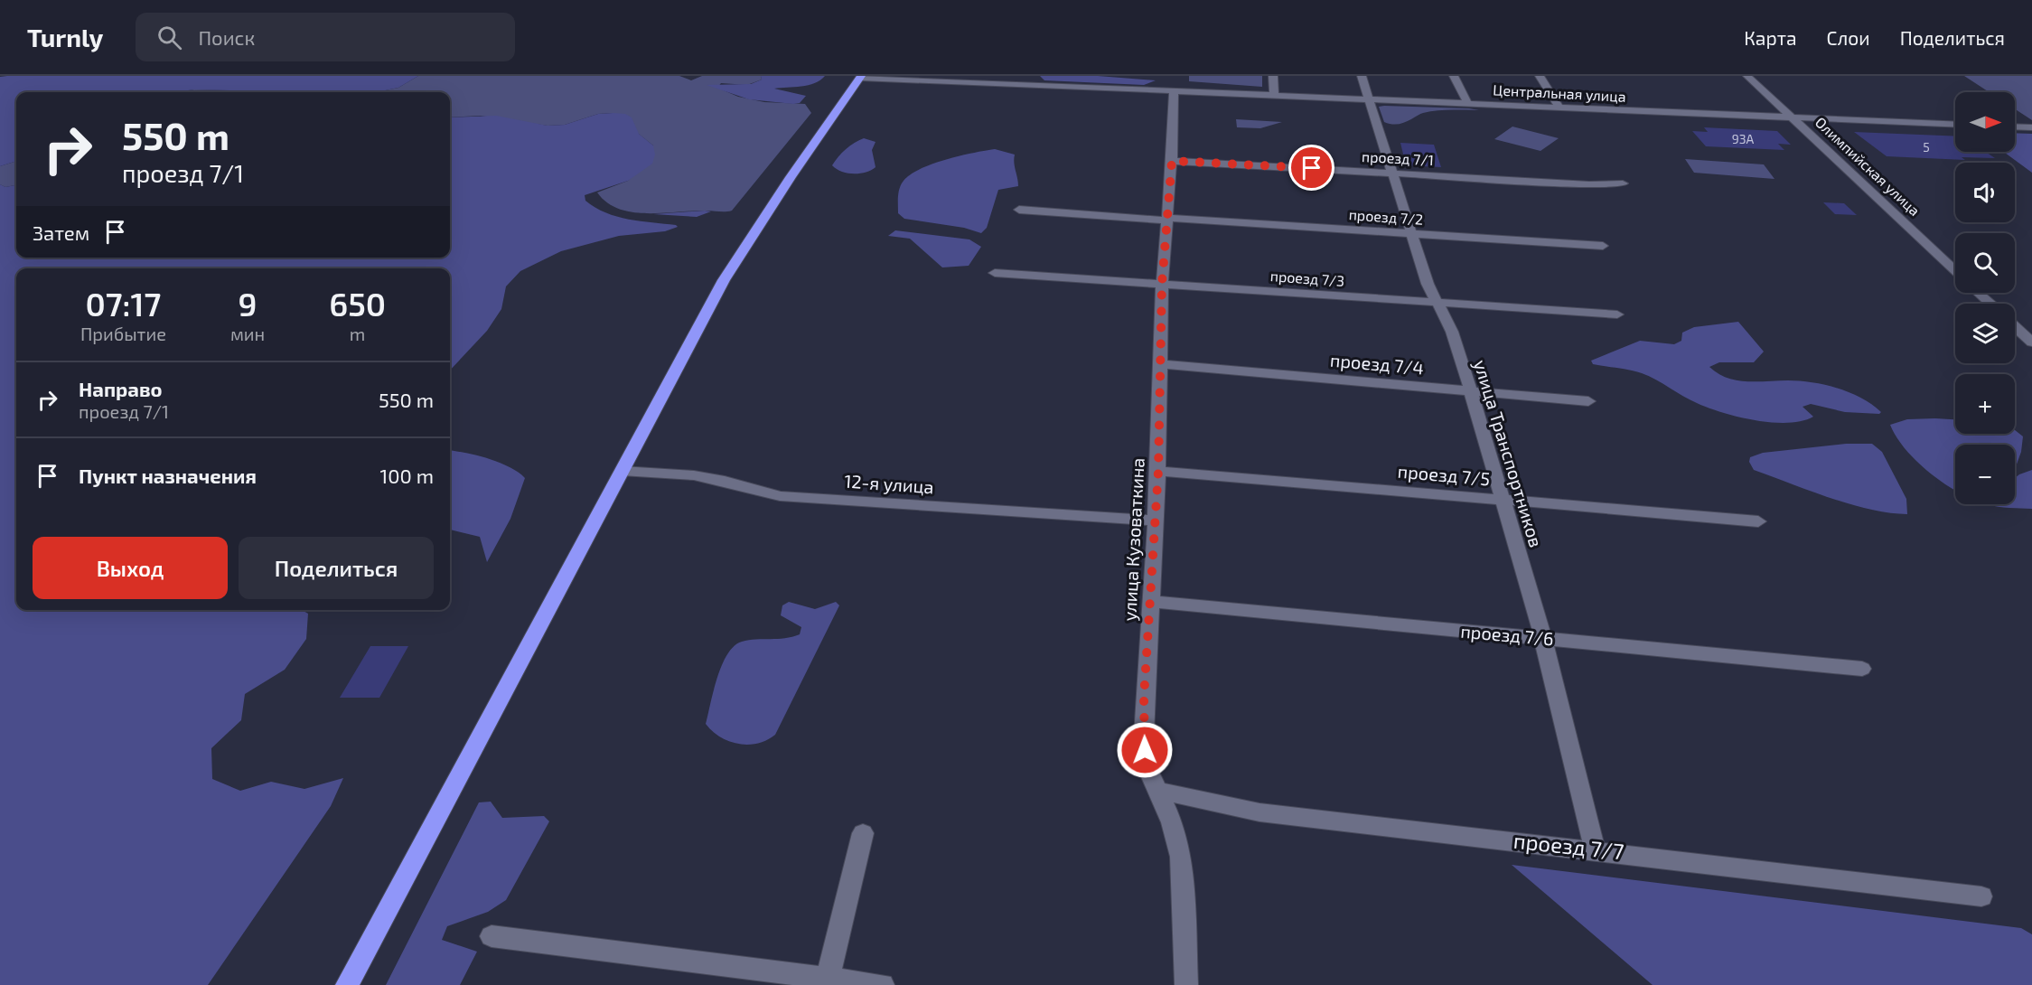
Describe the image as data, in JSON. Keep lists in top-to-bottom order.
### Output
{
  "streets": {
    "street": [
      "Центральная улица",
      "проезд 7/1",
      "Олимпийская улица",
      "проезд 7/2",
      "проезд 7/3",
      "проезд 7/4",
      "улица Транспортников",
      "проезд 7/5",
      "12-я улица",
      "улица Кузоваткина",
      "проезд 7/6",
      "проезд 7/7"
    ]
  },
  "crossings": [
    ["Центральная улица", "Олимпийская улица"],
    ["Центральная улица", "улица Транспортников"],
    ["Центральная улица", "улица Кузоваткина"],
    ["проезд 7/1", "улица Транспортников"],
    ["проезд 7/1", "улица Кузоваткина"],
    ["проезд 7/2", "улица Транспортников"],
    ["проезд 7/2", "улица Кузоваткина"],
    ["проезд 7/3", "улица Транспортников"],
    ["проезд 7/3", "улица Кузоваткина"],
    ["проезд 7/4", "улица Транспортников"],
    ["проезд 7/4", "улица Кузоваткина"],
    ["улица Транспортников", "проезд 7/5"],
    ["улица Транспортников", "проезд 7/6"],
    ["улица Транспортников", "проезд 7/7"],
    ["проезд 7/5", "улица Кузоваткина"],
    ["12-я улица", "улица Кузоваткина"],
    ["улица Кузоваткина", "проезд 7/6"],
    ["улица Кузоваткина", "проезд 7/7"]
  ],
  "house_numbers": ["93А", "5"],
  "north": "right",
  "page": {
    "header": "Turnly",
    "search": "Поиск",
    "nav": ["Карта", "Слои", "Поделиться"],
    "map_buttons": ["+", "−"],
    "turn": ["550 m", "проезд 7/1"],
    "then": "Затем",
    "eta": [
      "07:17",
      "Прибытие",
      "9",
      "мин",
      "650",
      "m"
    ],
    "list": [
      {
        "name": "Направо",
        "note": "проезд 7/1",
        "value": "550 m"
      },
      {
        "name": "Пункт назначения",
        "value": "100 m"
      }
    ],
    "buttons": ["Выход", "Поделиться"]
  }
}
